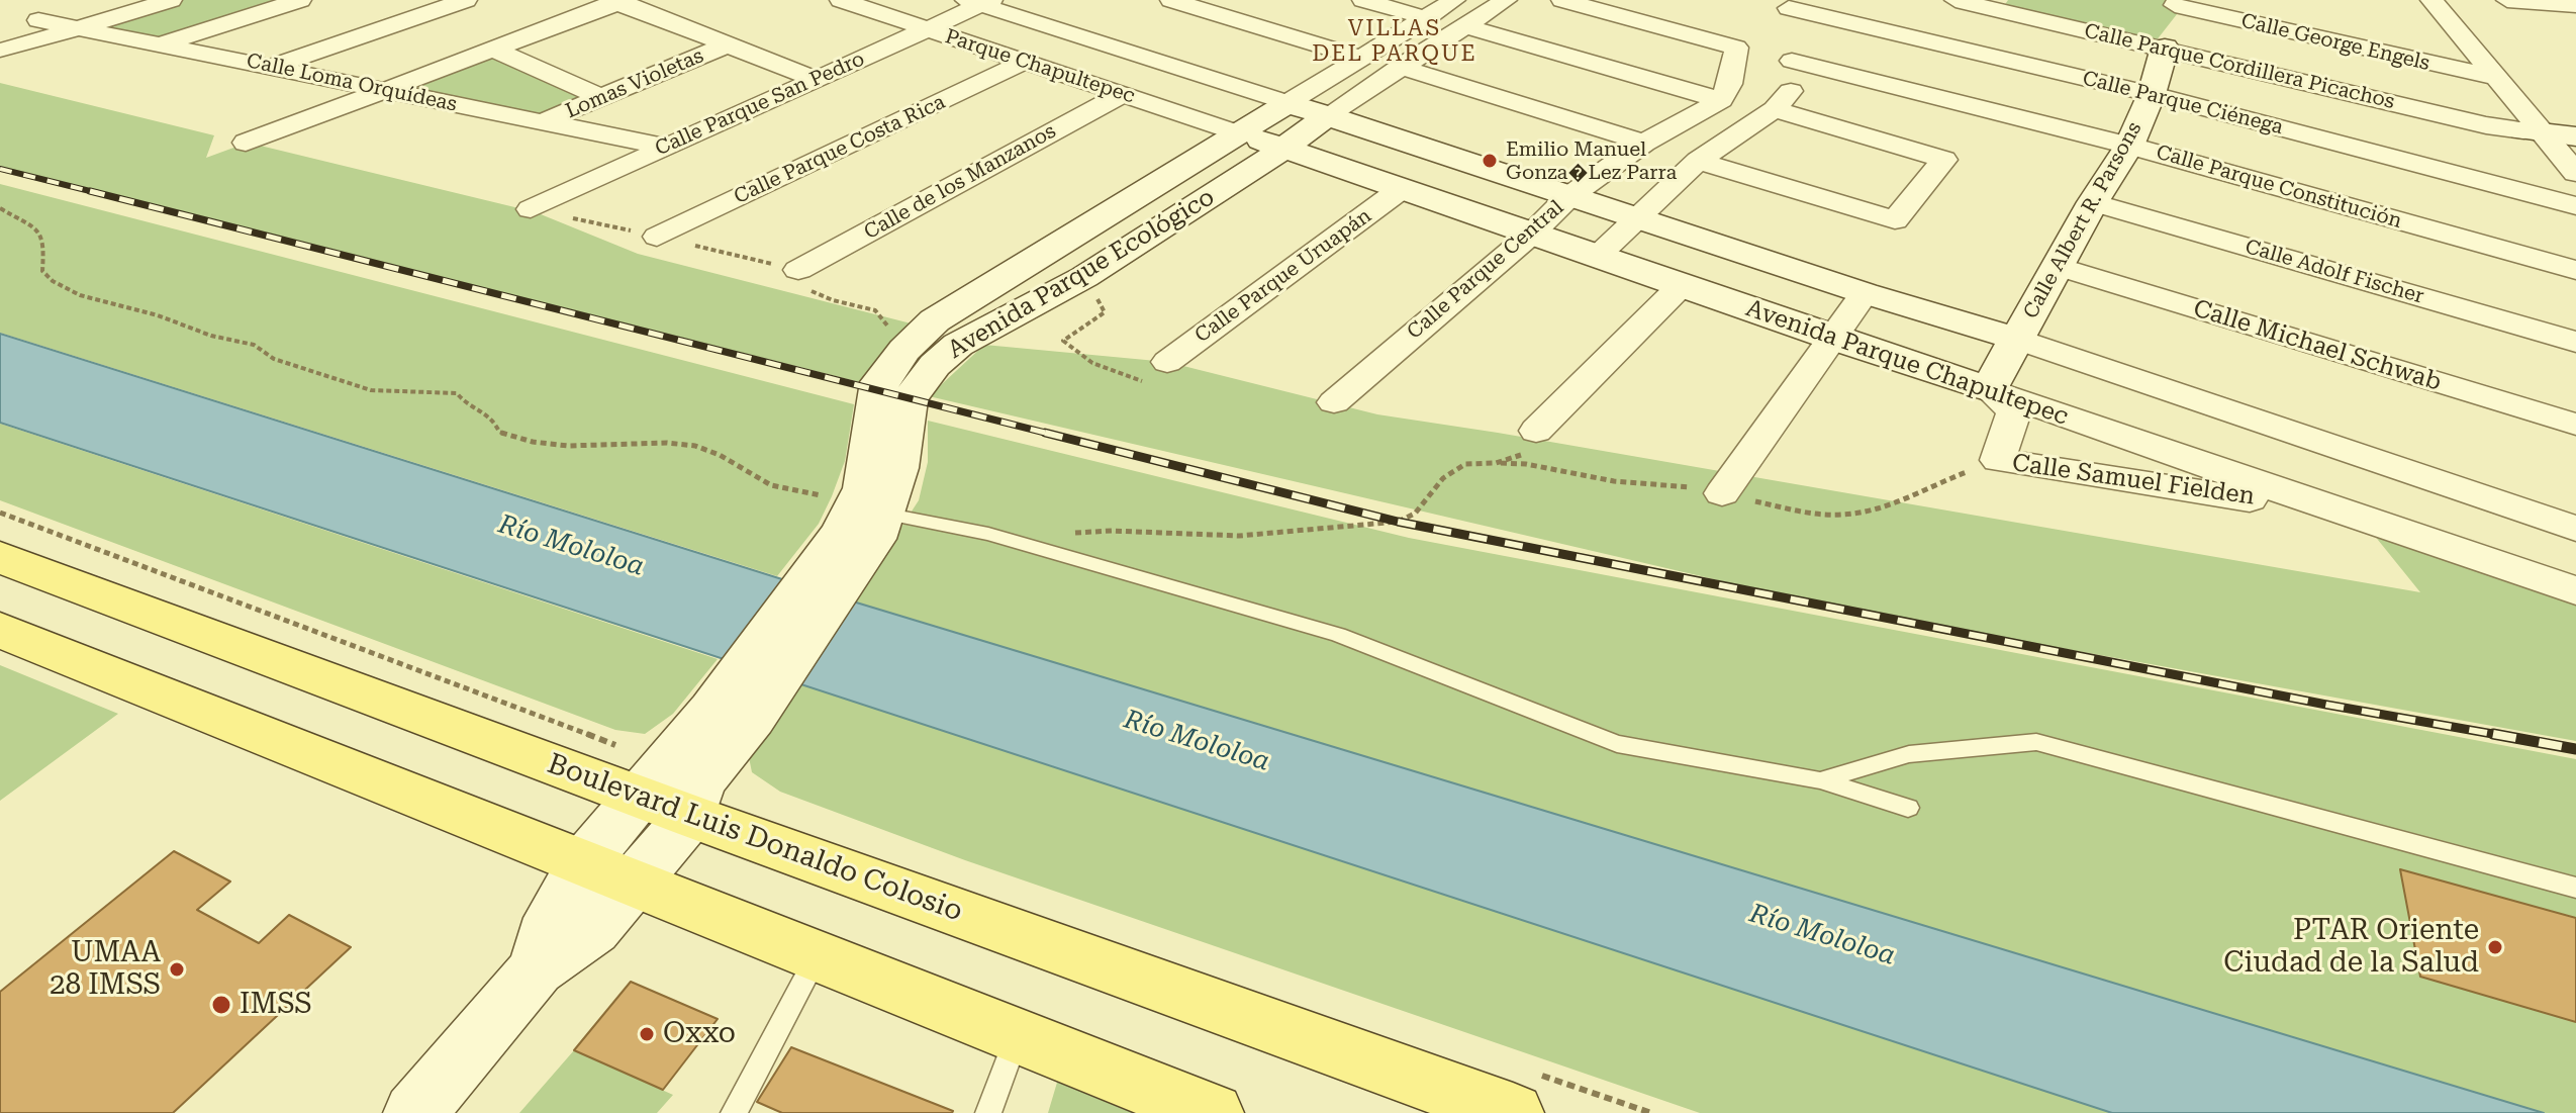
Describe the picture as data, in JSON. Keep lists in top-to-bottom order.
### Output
{
  "streets": {
    "main road": ["Boulevard Luis Donaldo Colosio"],
    "street": [
      "Calle George Engels",
      "Parque Chapultepec",
      "Calle Parque Cordillera Picachos",
      "Calle Loma Orquídeas",
      "Lomas Violetas",
      "Calle Parque Ciénega",
      "Calle Parque San Pedro",
      "Calle Parque Costa Rica",
      "Calle de los Manzanos",
      "Calle Parque Constitución",
      "Calle Albert R. Parsons",
      "Calle Parque Central",
      "Calle Adolf Fischer",
      "Avenida Parque Ecológico",
      "Calle Parque Uruapán",
      "Calle Michael Schwab",
      "Avenida Parque Chapultepec",
      "Calle Samuel Fielden"
    ]
  },
  "crossings": [
    ["Calle George Engels", "Calle Albert R. Parsons"],
    ["Parque Chapultepec", "Calle Parque San Pedro"],
    ["Parque Chapultepec", "Calle Parque Costa Rica"],
    ["Parque Chapultepec", "Calle de los Manzanos"],
    ["Parque Chapultepec", "Avenida Parque Ecológico"],
    ["Parque Chapultepec", "Avenida Parque Chapultepec"],
    ["Calle Parque Cordillera Picachos", "Calle Albert R. Parsons"],
    ["Calle Loma Orquídeas", "Lomas Violetas"],
    ["Calle Loma Orquídeas", "Calle Parque San Pedro"],
    ["Calle Parque Ciénega", "Calle Albert R. Parsons"],
    ["Calle Parque Constitución", "Calle Albert R. Parsons"],
    ["Calle Albert R. Parsons", "Calle Adolf Fischer"],
    ["Calle Albert R. Parsons", "Calle Michael Schwab"],
    ["Calle Albert R. Parsons", "Avenida Parque Chapultepec"],
    ["Calle Albert R. Parsons", "Calle Samuel Fielden"],
    ["Calle Parque Central", "Avenida Parque Chapultepec"],
    ["Avenida Parque Ecológico", "Avenida Parque Chapultepec"],
    ["Avenida Parque Ecológico", "Boulevard Luis Donaldo Colosio"],
    ["Calle Parque Uruapán", "Avenida Parque Chapultepec"],
    ["Avenida Parque Chapultepec", "Calle Samuel Fielden"]
  ],
  "districts": ["VILLAS DEL PARQUE"],
  "water": ["Río Mololoa"],
  "places": [
    "Emilio Manuel Gonza�Lez Parra",
    "PTAR Oriente Ciudad de la Salud",
    "UMAA 28 IMSS",
    "IMSS",
    "Oxxo"
  ]
}
